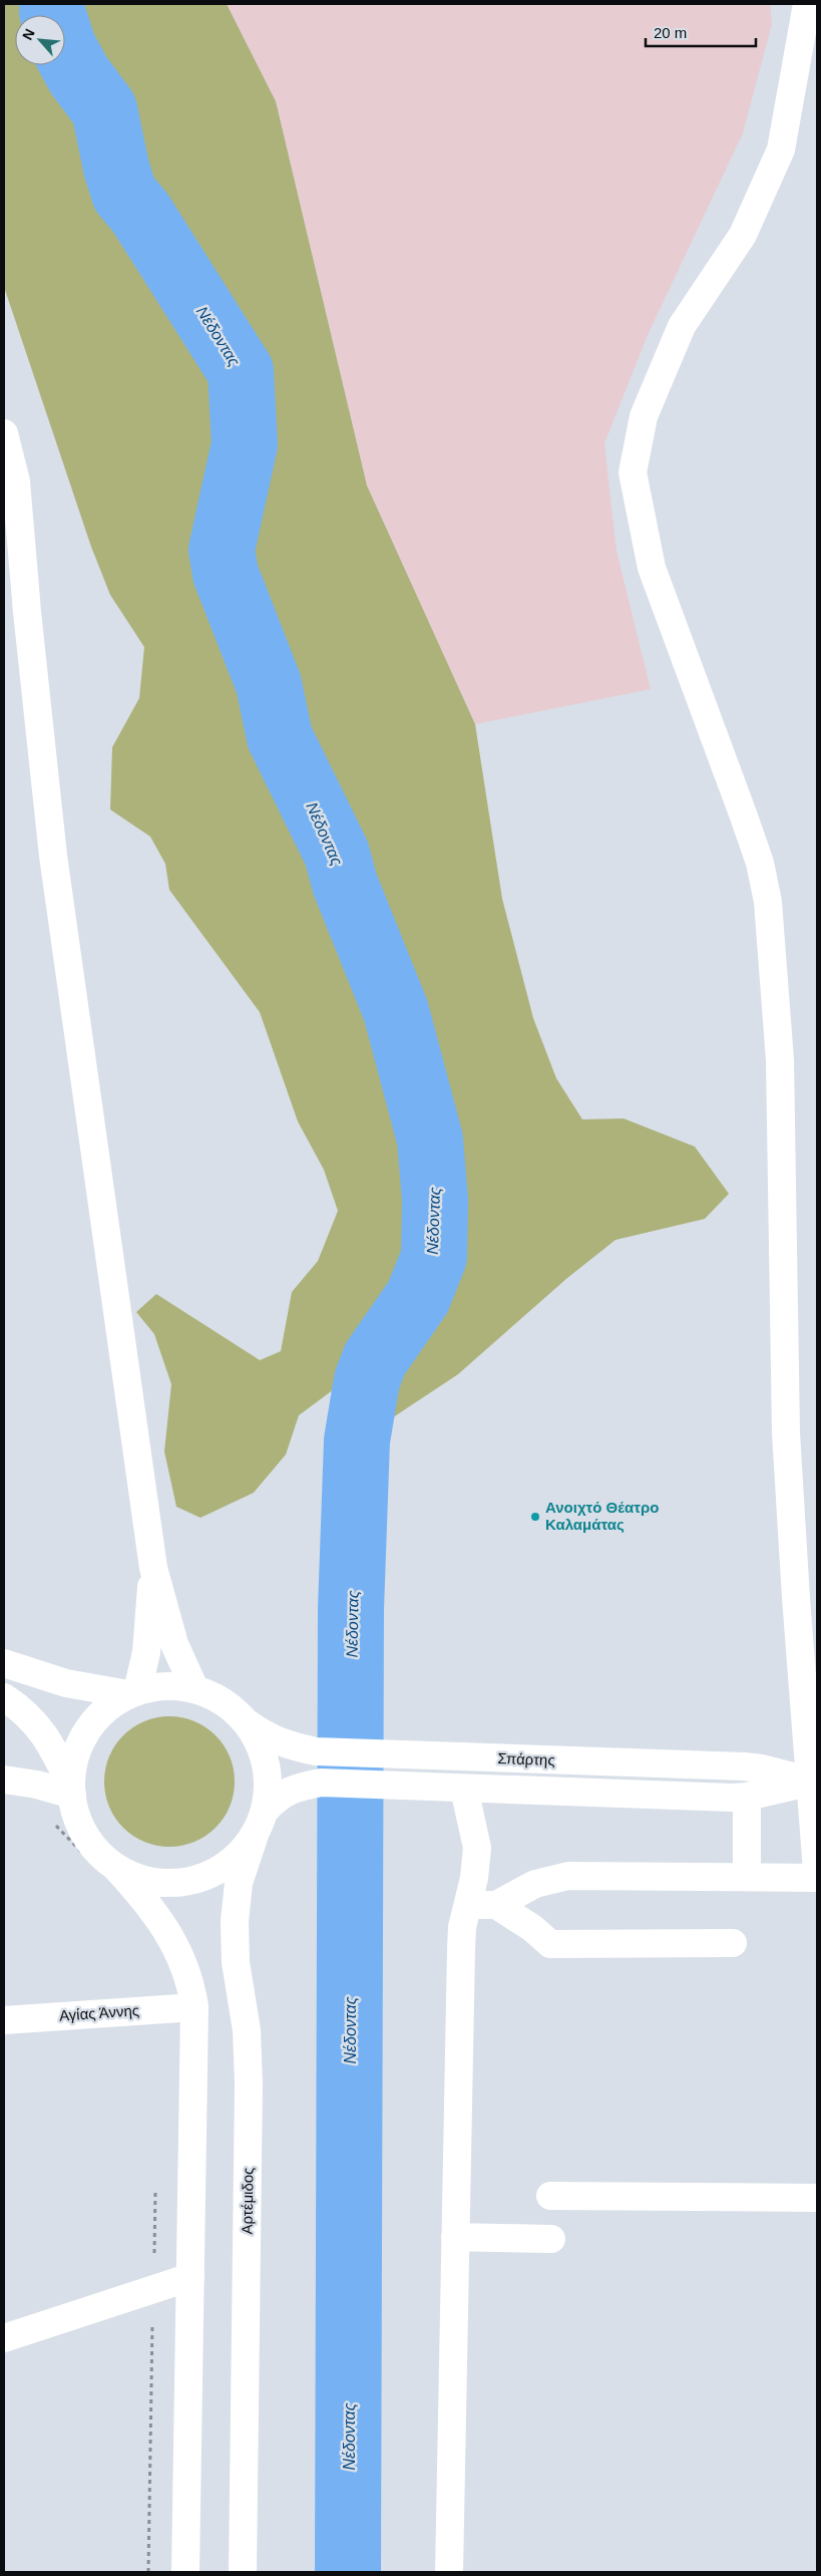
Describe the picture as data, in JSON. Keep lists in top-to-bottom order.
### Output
{
  "streets": {
    "main road": ["Σπάρτης", "Αγίας Άννης", "Αρτέμιδος"]
  },
  "crossings": [
    ["Σπάρτης", "Αρτέμιδος"]
  ],
  "water": ["Νέδoντας"],
  "places": ["Ανοιχτό Θέατρο Καλαμάτας"],
  "scale_bar": "20 m",
  "north": "top left"
}
